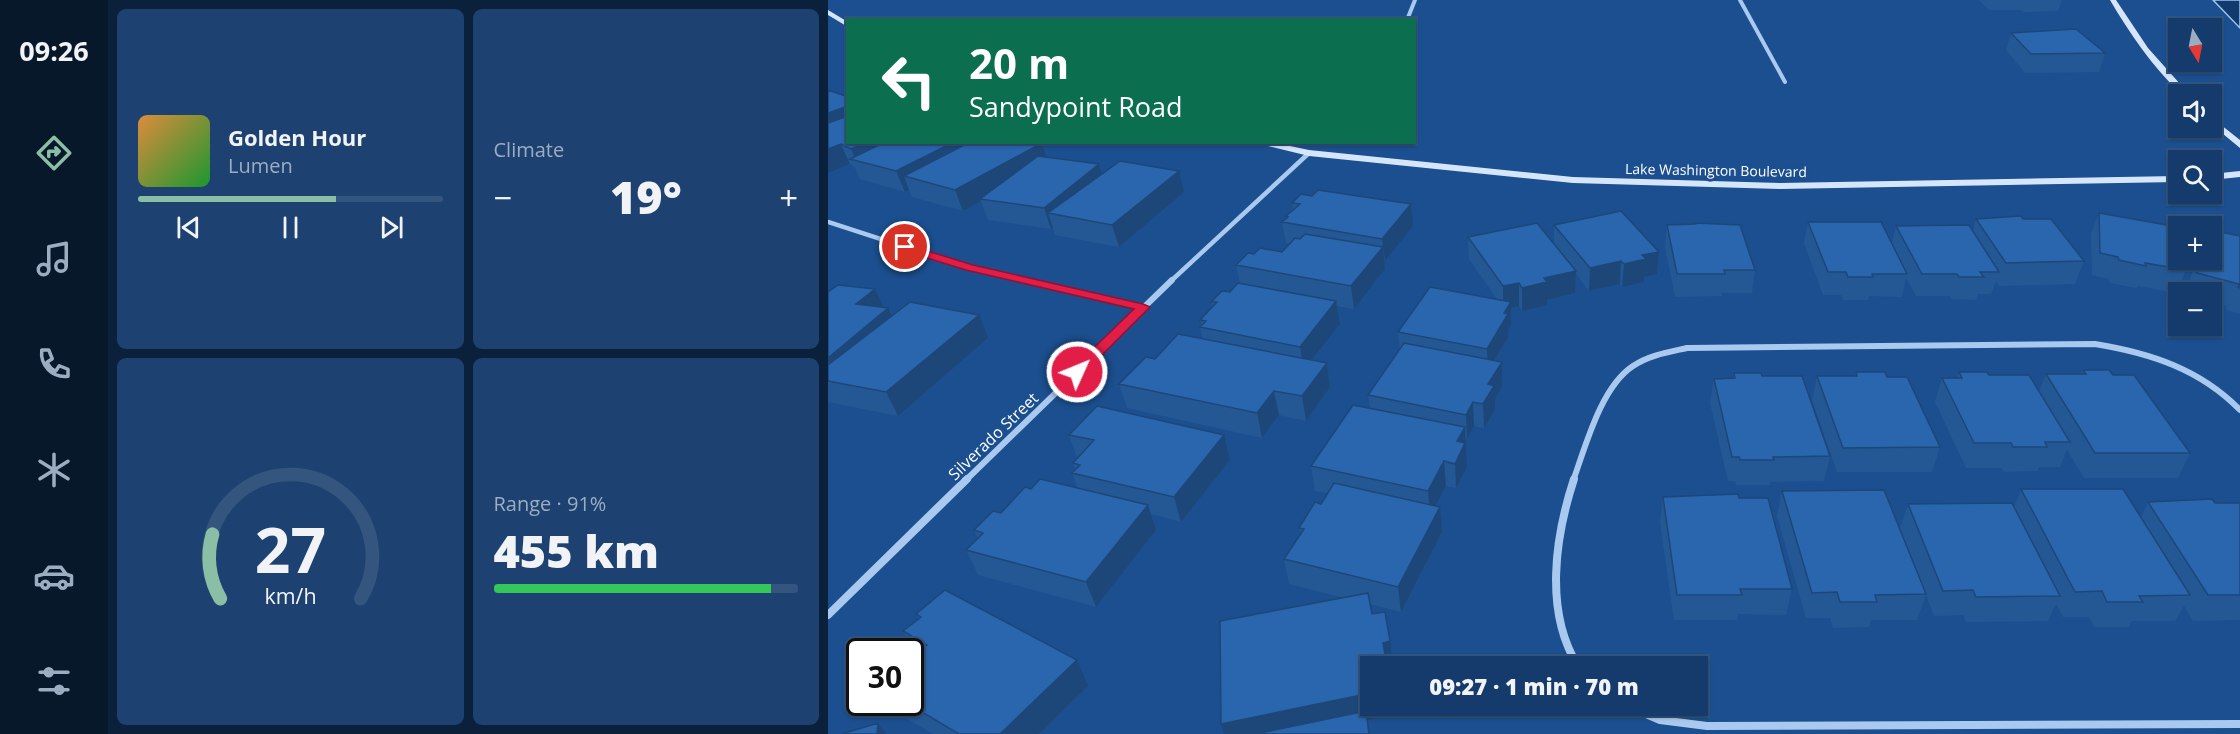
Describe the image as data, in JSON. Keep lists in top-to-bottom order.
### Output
{
  "streets": {
    "street": ["Lake Washington Boulevard", "Silverado Street"]
  },
  "crossings": [
    ["Lake Washington Boulevard", "Silverado Street"]
  ],
  "north": "bottom",
  "page": {
    "tabs": "09:26",
    "tile": [
      "Climate",
      ["Range · 91%", "455 km"]
    ],
    "map_buttons": ["+", "−"],
    "turn": ["20 m", "Sandypoint Road"],
    "song": ["Golden Hour", "Lumen"],
    "heat": ["−", "19°", "+"],
    "limit": "30",
    "trip": "09:27 · 1 min · 70 m",
    "gauge": ["27", "km/h"]
  }
}
